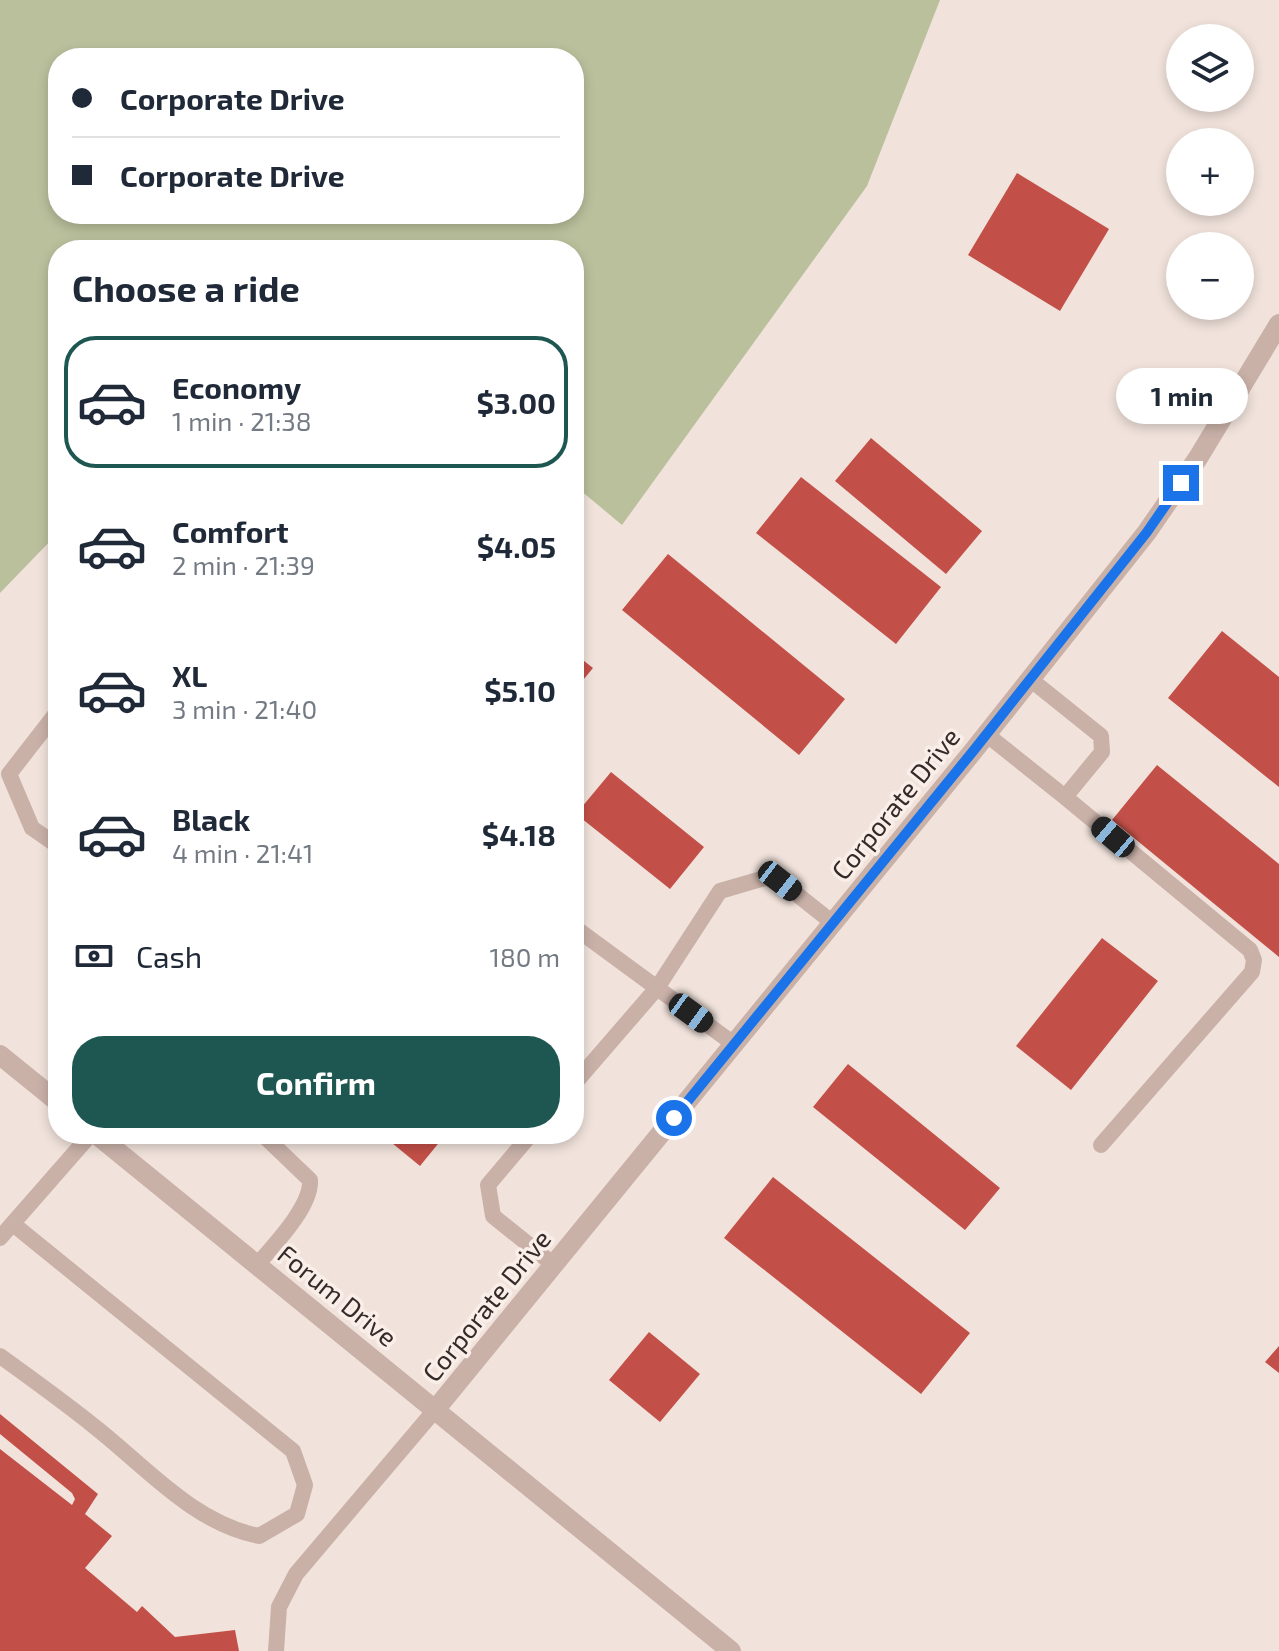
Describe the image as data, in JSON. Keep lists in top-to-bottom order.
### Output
{
  "streets": {
    "street": ["Corporate Drive", "Forum Drive"]
  },
  "crossings": [
    ["Corporate Drive", "Forum Drive"]
  ],
  "page": {
    "map_buttons": ["+", "−"],
    "banner": ["Corporate Drive", "Corporate Drive"],
    "heading": "Choose a ride",
    "list": [
      {
        "name": "Economy",
        "note": "1 min · 21:38",
        "value": "$3.00"
      },
      {
        "name": "Comfort",
        "note": "2 min · 21:39",
        "value": "$4.05"
      },
      {
        "name": "XL",
        "note": "3 min · 21:40",
        "value": "$5.10"
      },
      {
        "name": "Black",
        "note": "4 min · 21:41",
        "value": "$4.18"
      }
    ],
    "bubble": "1 min",
    "pay": ["Cash", "180 m"],
    "buttons": "Confirm"
  }
}
